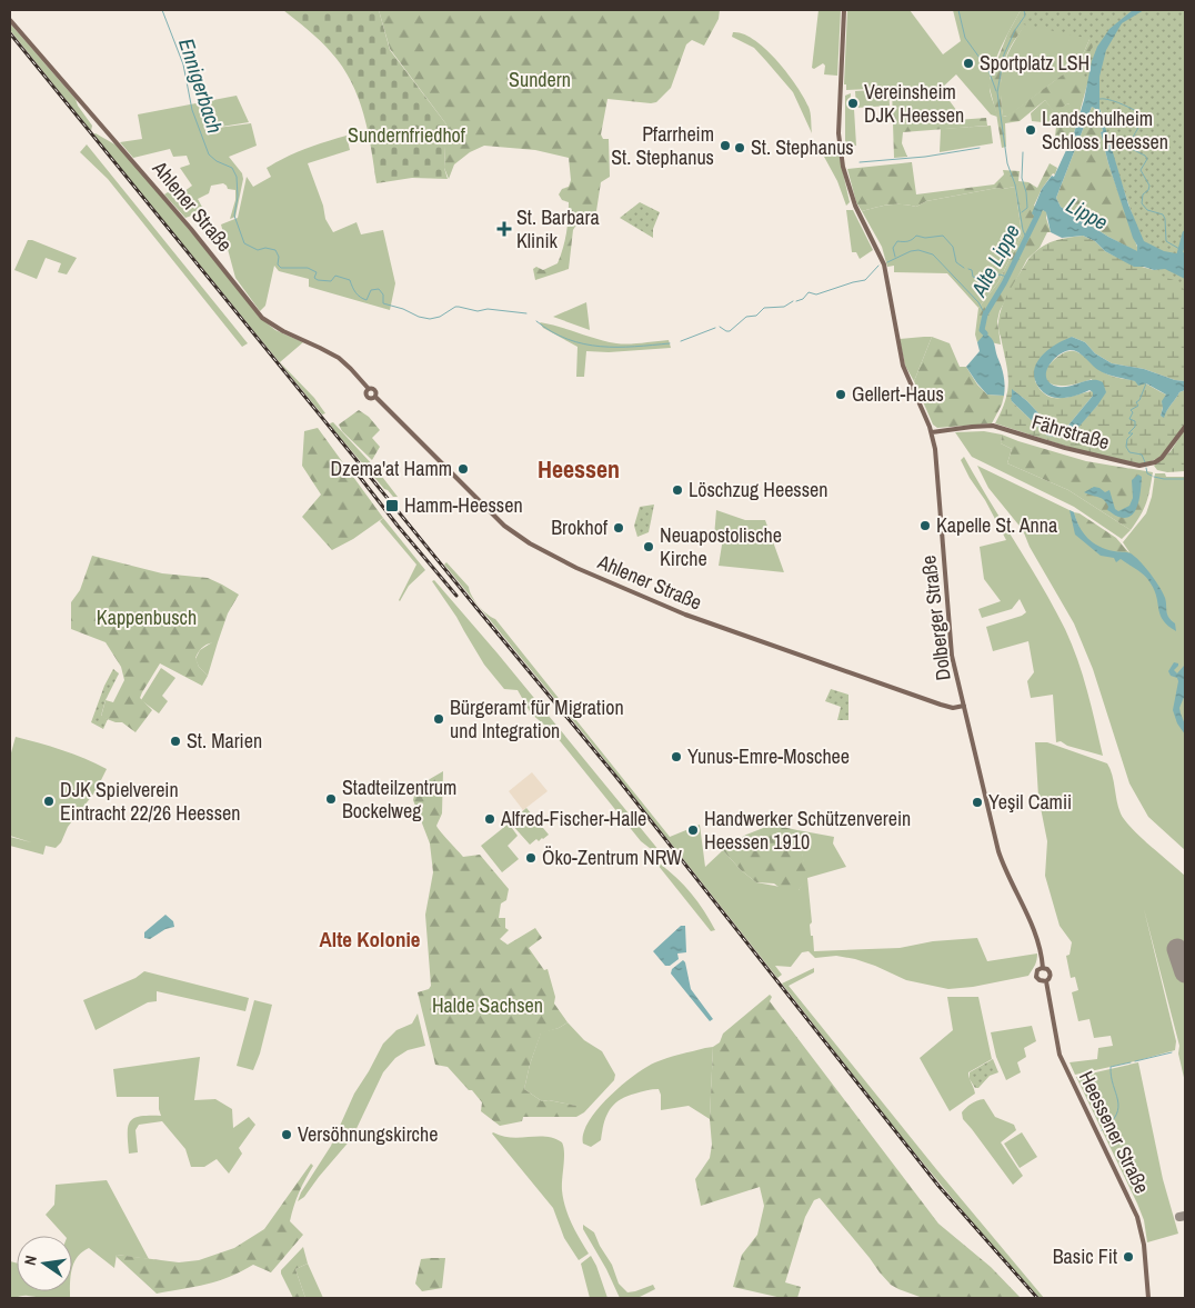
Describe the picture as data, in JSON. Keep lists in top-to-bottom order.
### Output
{
  "streets": {
    "main road": [
      "Ahlener Straße",
      "Fährstraße",
      "Dolberger Straße",
      "Heessener Straße"
    ]
  },
  "crossings": [
    ["Ahlener Straße", "Dolberger Straße"],
    ["Ahlener Straße", "Heessener Straße"],
    ["Fährstraße", "Dolberger Straße"],
    ["Dolberger Straße", "Heessener Straße"]
  ],
  "districts": ["Heessen", "Alte Kolonie"],
  "water": ["Ennigerbach", "Lippe", "Alte Lippe"],
  "parks": [
    "Sundern",
    "Sundernfriedhof",
    "Kappenbusch",
    "Halde Sachsen"
  ],
  "places": {
    "other": [
      "Sportplatz LSH",
      "Vereinsheim DJK Heessen",
      "Landschulheim Schloss Heessen",
      "Pfarrheim St. Stephanus",
      "St. Stephanus",
      "Gellert-Haus",
      "Dzema'at Hamm",
      "Löschzug Heessen",
      "Kapelle St. Anna",
      "Brokhof",
      "Neuapostolische Kirche",
      "Bürgeramt für Migration und Integration",
      "St. Marien",
      "Yunus-Emre-Moschee",
      "Stadteilzentrum Bockelweg",
      "DJK Spielverein Eintracht 22/26 Heessen",
      "Yeşil Camii",
      "Alfred-Fischer-Halle",
      "Handwerker Schützenverein Heessen 1910",
      "Öko-Zentrum NRW",
      "Versöhnungskirche",
      "Basic Fit"
    ],
    "health": ["St. Barbara Klinik"],
    "transit": ["Hamm-Heessen"]
  },
  "north": "left"
}
